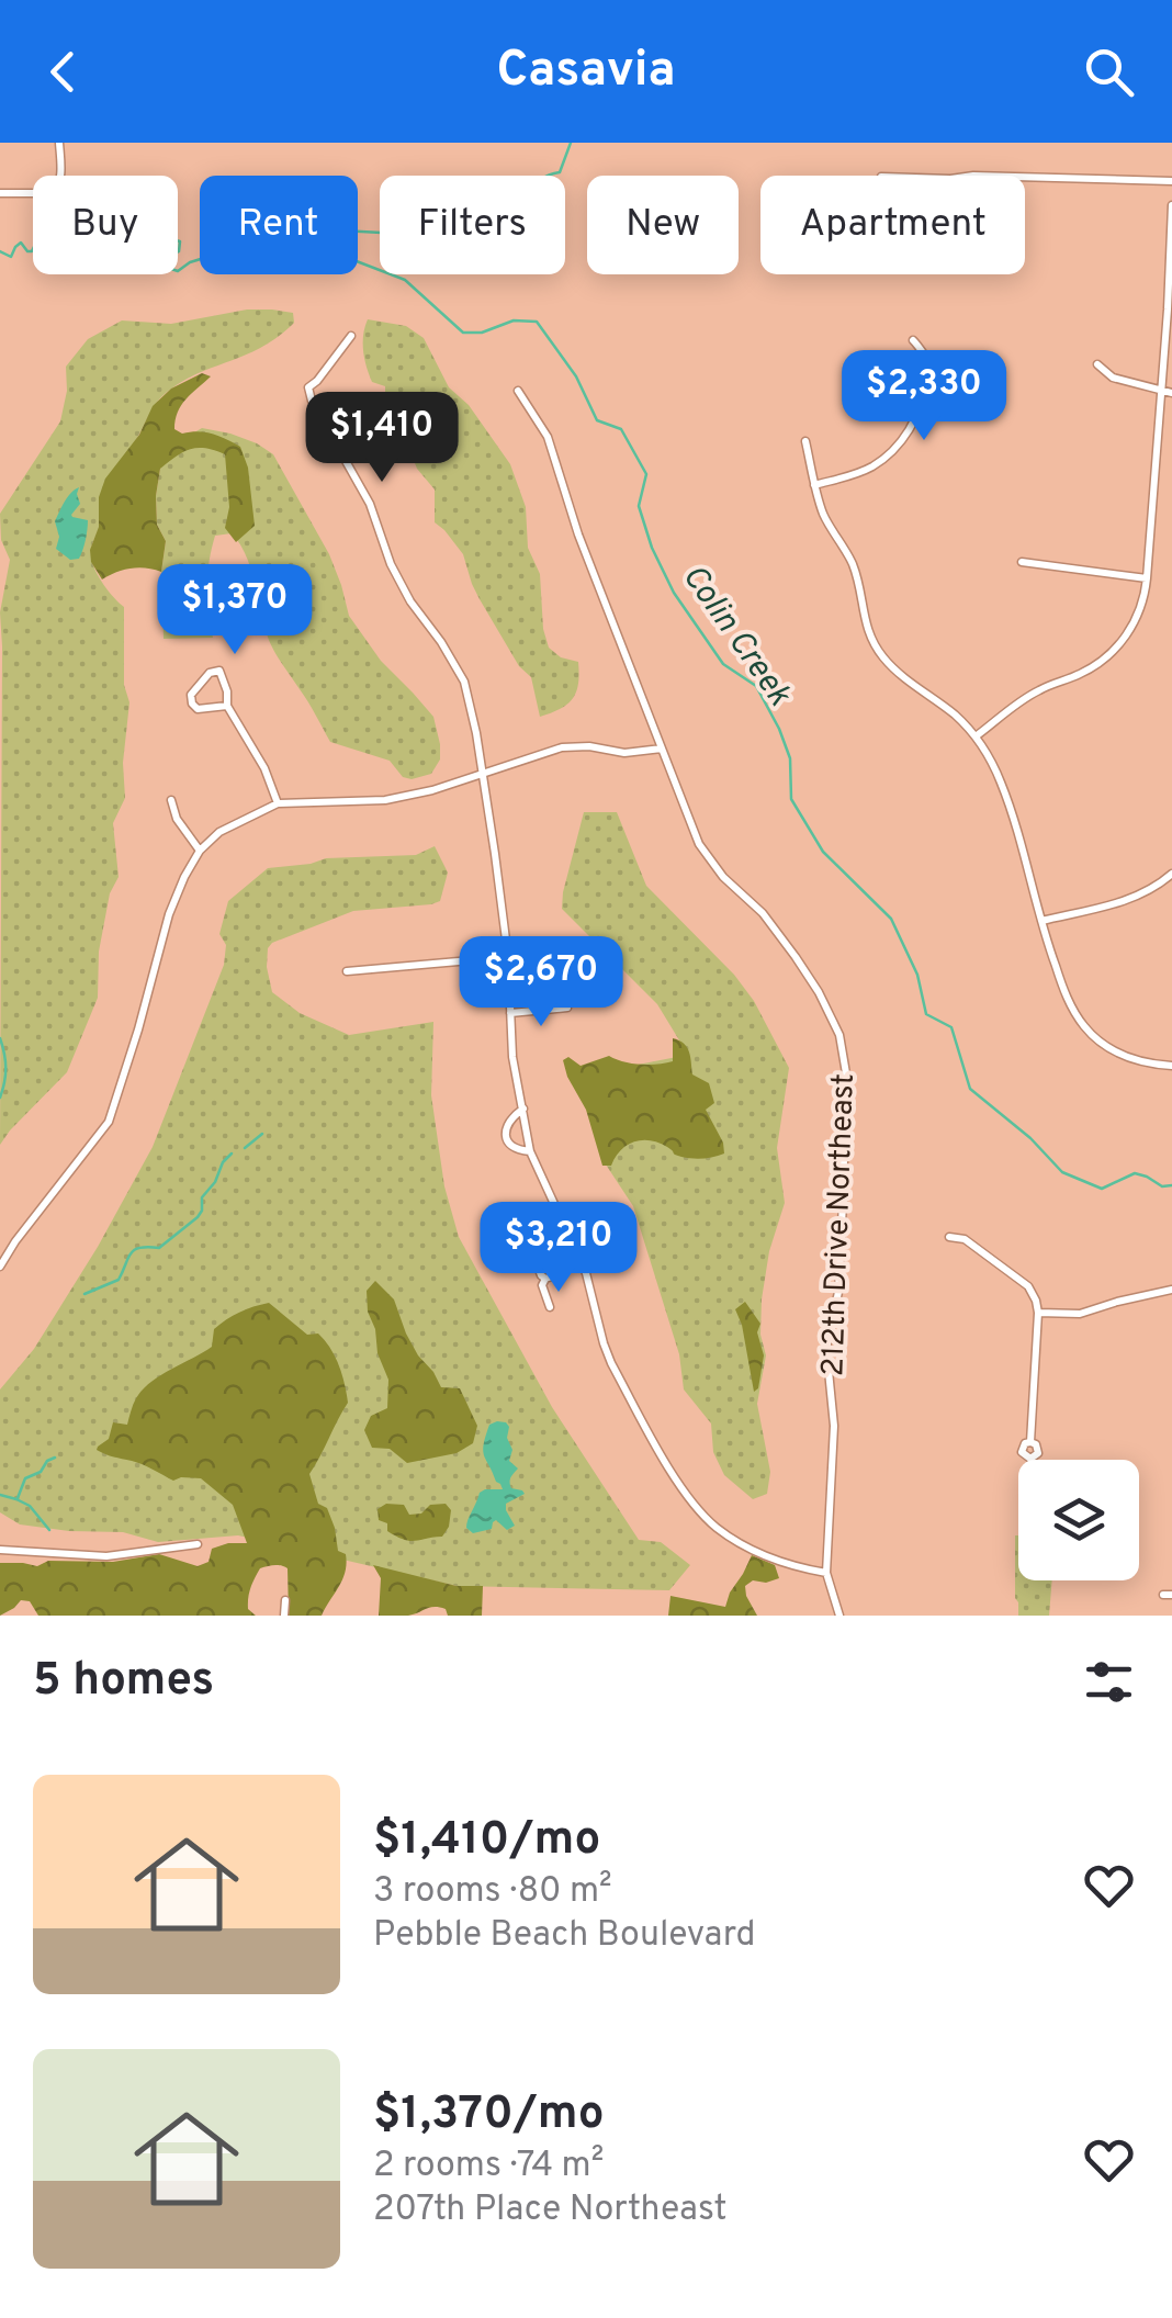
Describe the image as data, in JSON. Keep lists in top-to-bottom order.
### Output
{
  "streets": {
    "street": ["212th Drive Northeast"]
  },
  "water": ["Colin Creek"],
  "page": {
    "header": "Casavia",
    "chip": [
      "Buy",
      "Rent",
      "Filters",
      "New",
      "Apartment"
    ],
    "price": [
      "$2,330",
      "$1,410",
      "$1,370",
      "$2,670",
      "$3,210"
    ],
    "heading": "5 homes",
    "list": [
      {
        "name": "$1,410/mo",
        "note": "3 rooms · 80 m² · Pebble Beach Boulevard"
      },
      {
        "name": "$1,370/mo",
        "note": "2 rooms · 74 m² · 207th Place Northeast"
      }
    ]
  }
}
